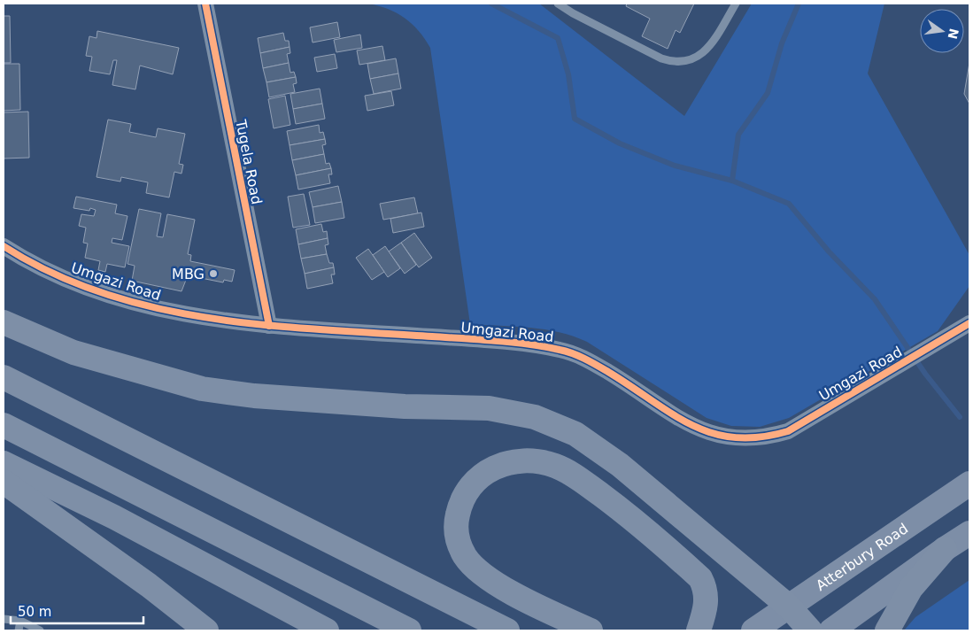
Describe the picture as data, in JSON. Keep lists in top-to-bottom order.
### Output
{
  "streets": {
    "main road": ["Atterbury Road"],
    "street": ["Tugela Road", "Umgazi Road"]
  },
  "crossings": [
    ["Tugela Road", "Umgazi Road"]
  ],
  "places": ["MBG"],
  "scale_bar": "50 m",
  "north": "right"
}
